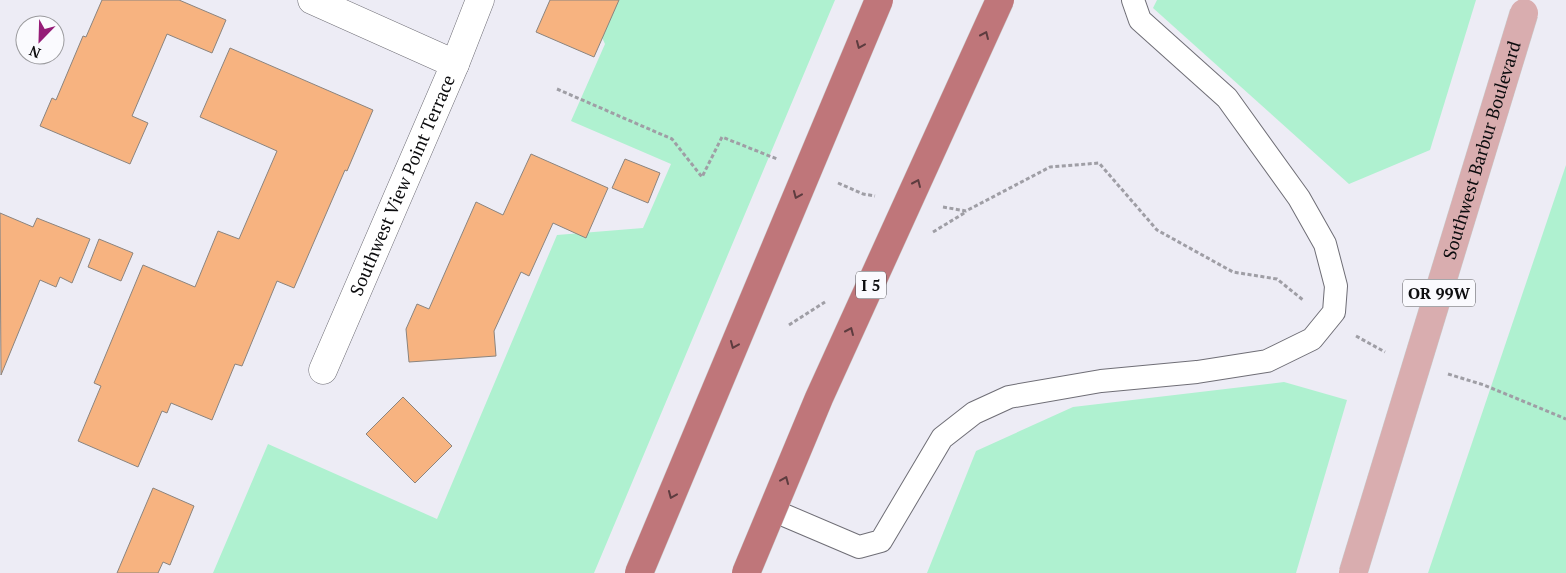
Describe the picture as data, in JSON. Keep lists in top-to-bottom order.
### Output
{
  "streets": {
    "highway": ["I 5"],
    "main road": ["Southwest Barbur Boulevard", "OR 99W"],
    "street": ["Southwest View Point Terrace"]
  },
  "north": "bottom left"
}
